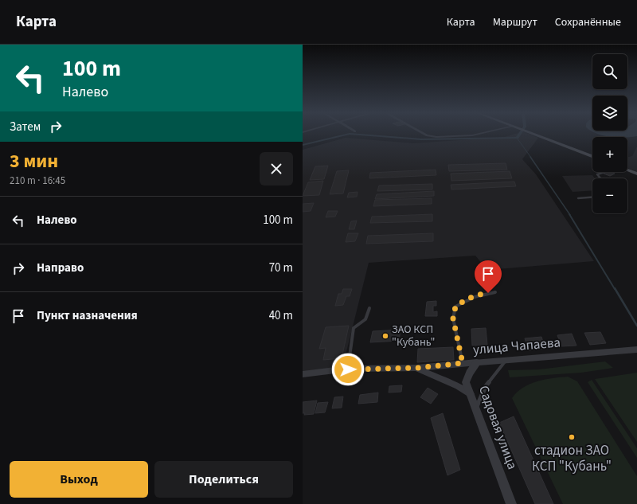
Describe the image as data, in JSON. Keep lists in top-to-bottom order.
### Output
{
  "streets": {
    "street": ["улица Чапаева", "Садовая улица"]
  },
  "crossings": [
    ["улица Чапаева", "Садовая улица"]
  ],
  "places": ["ЗАО КСП \"Кубань\"", "стадион ЗАО КСП \"Кубань\""],
  "page": {
    "header": "Карта",
    "nav": ["Карта", "Маршрут", "Сохранённые"],
    "turn": ["100 m", "Налево"],
    "map_buttons": ["+", "−"],
    "then": "Затем",
    "heading": ["3 мин", "210 m · 16:45"],
    "list": [
      {
        "name": "Налево",
        "value": "100 m"
      },
      {
        "name": "Направо",
        "value": "70 m"
      },
      {
        "name": "Пункт назначения",
        "value": "40 m"
      }
    ],
    "buttons": ["Выход", "Поделиться"]
  }
}
